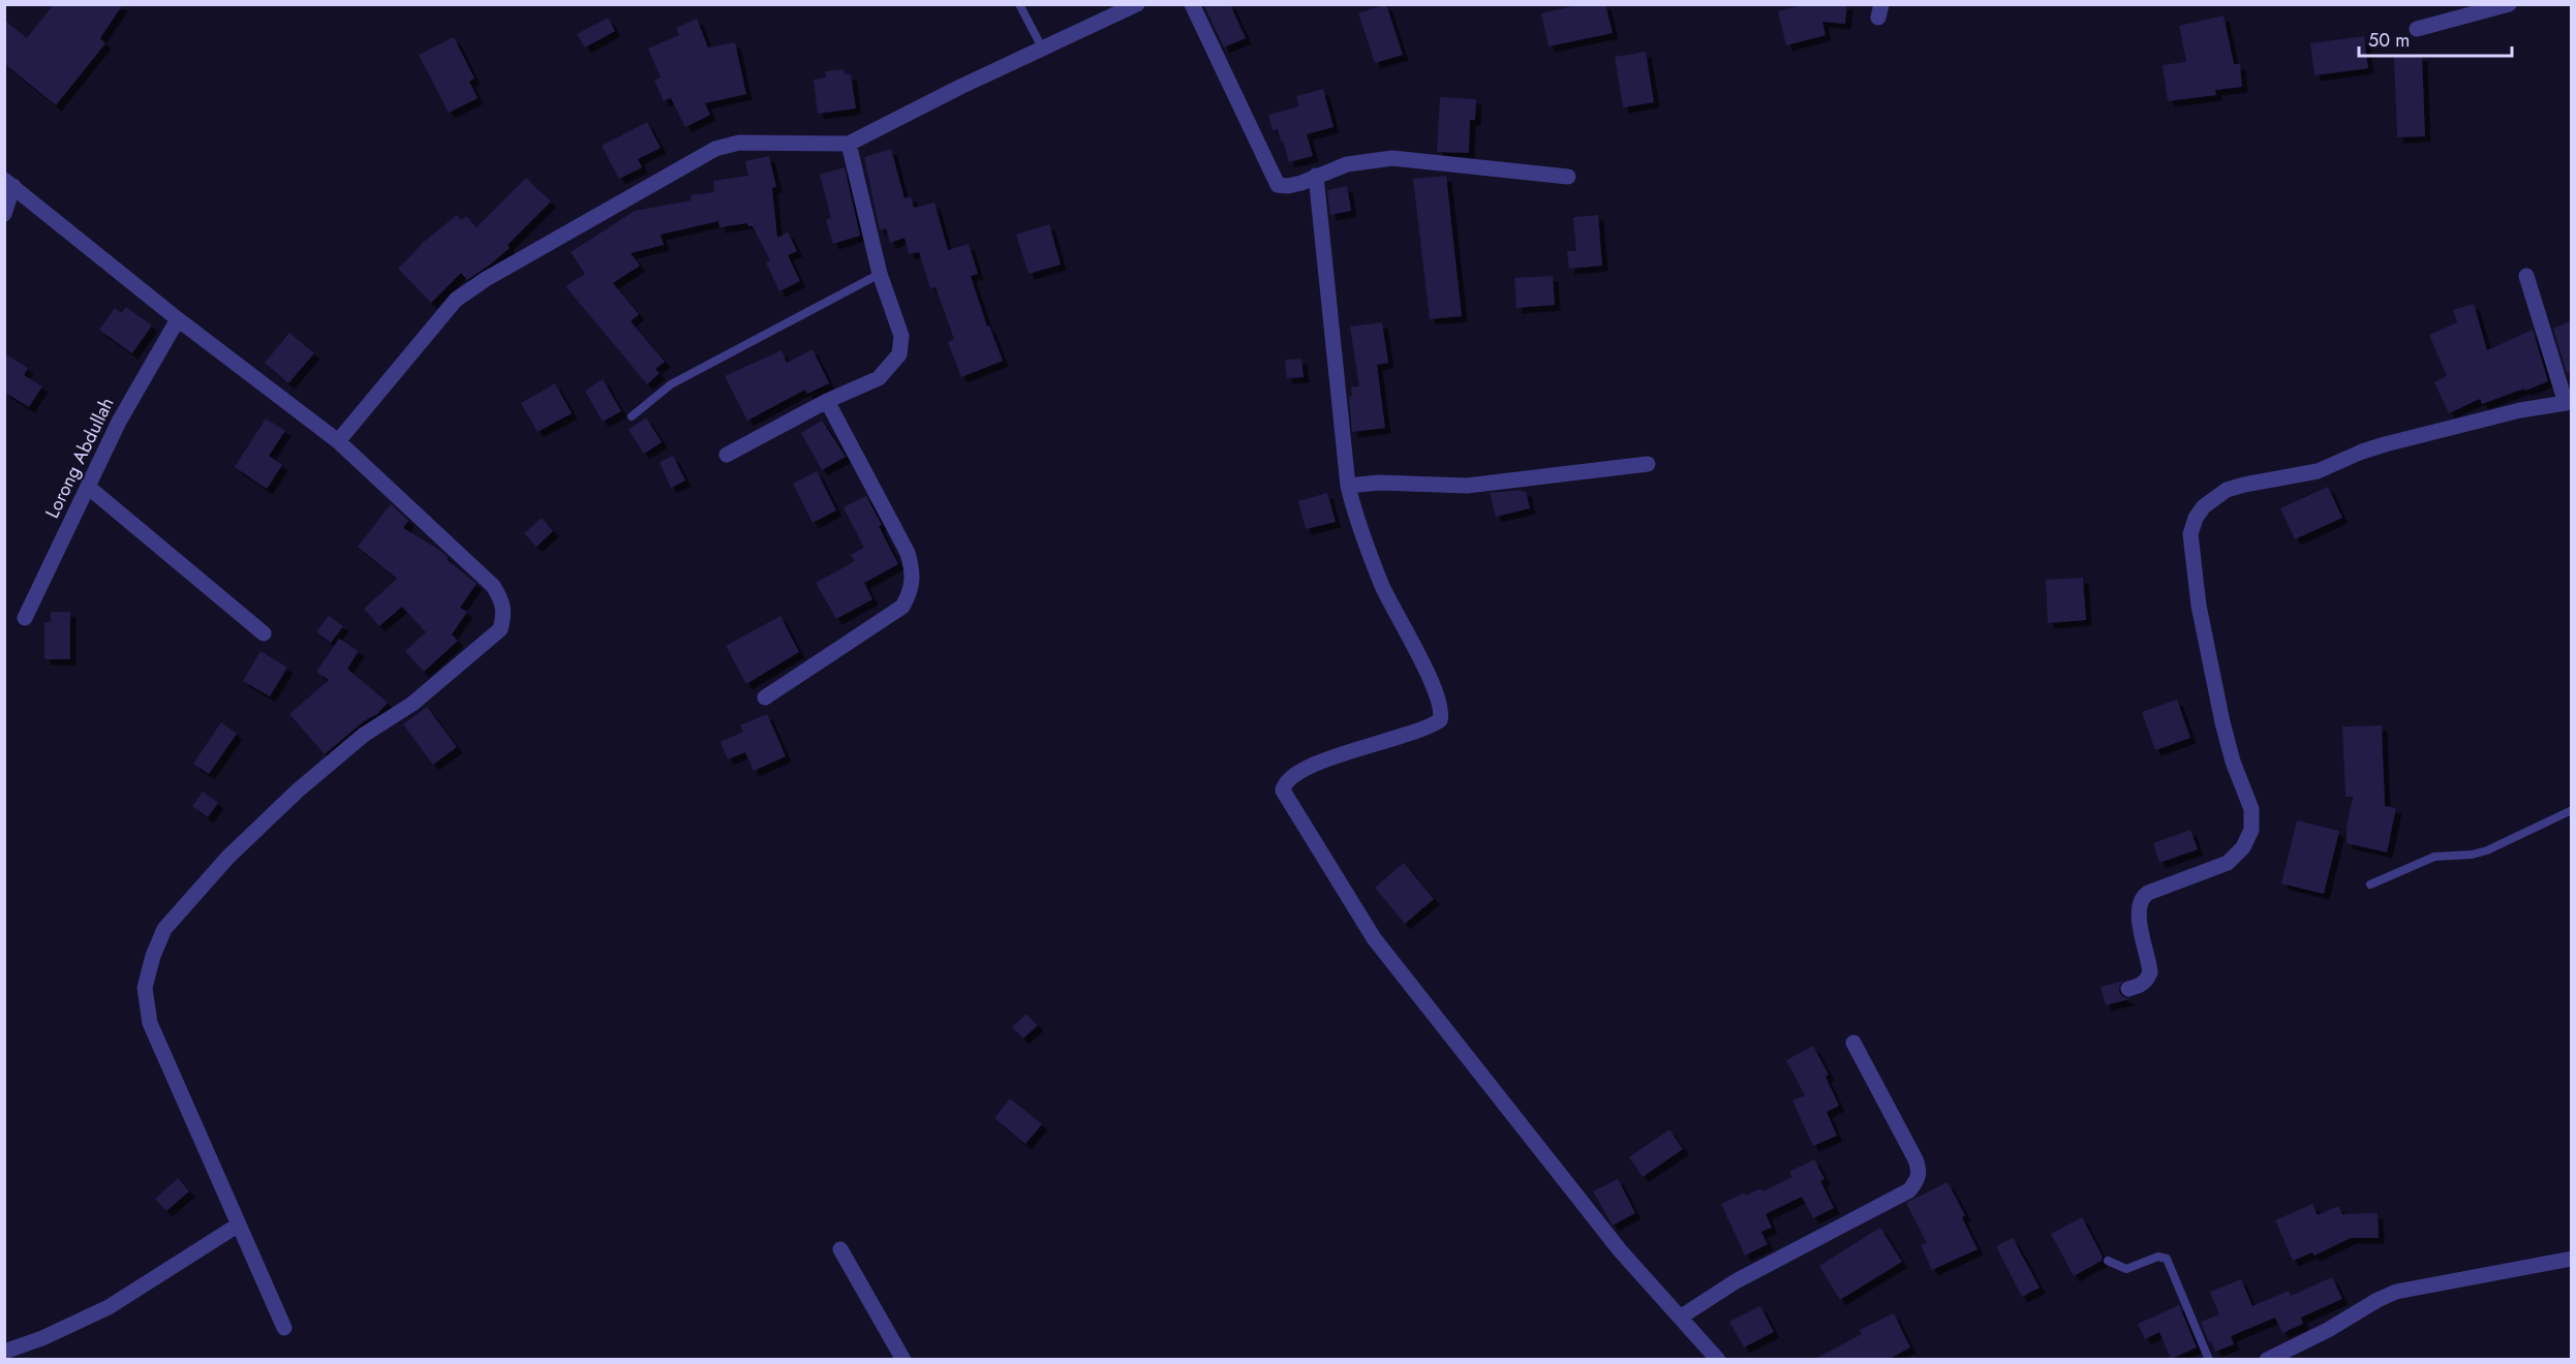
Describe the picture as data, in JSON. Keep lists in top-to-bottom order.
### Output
{
  "streets": {
    "street": ["Lorong Abdullah"]
  },
  "scale_bar": "50 m"
}
